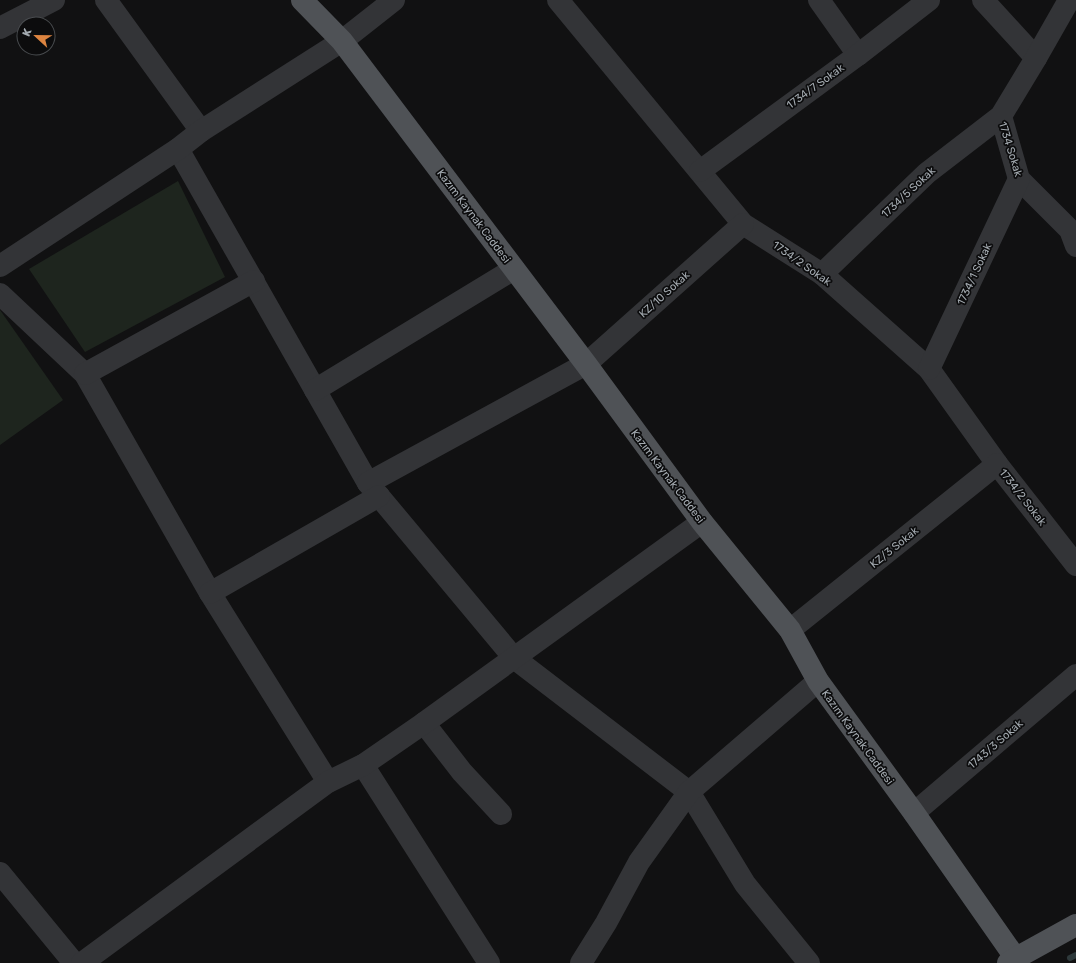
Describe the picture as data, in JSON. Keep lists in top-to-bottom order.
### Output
{
  "streets": {
    "main road": ["Kazım Kaynak Caddesi"],
    "street": [
      "1734/7 Sokak",
      "1734 Sokak",
      "1734/5 Sokak",
      "1734/2 Sokak",
      "1734/1 Sokak",
      "KZ/10 Sokak",
      "KZ/3 Sokak",
      "1743/3 Sokak"
    ]
  },
  "crossings": [
    ["1734/7 Sokak", "1734/2 Sokak"],
    ["1734 Sokak", "1734/5 Sokak"],
    ["1734 Sokak", "1734/1 Sokak"],
    ["1734/5 Sokak", "1734/2 Sokak"],
    ["Kazım Kaynak Caddesi", "KZ/10 Sokak"],
    ["Kazım Kaynak Caddesi", "KZ/3 Sokak"],
    ["Kazım Kaynak Caddesi", "1743/3 Sokak"],
    ["1734/2 Sokak", "1734/1 Sokak"],
    ["1734/2 Sokak", "KZ/10 Sokak"],
    ["1734/2 Sokak", "KZ/3 Sokak"]
  ],
  "north": "left"
}
